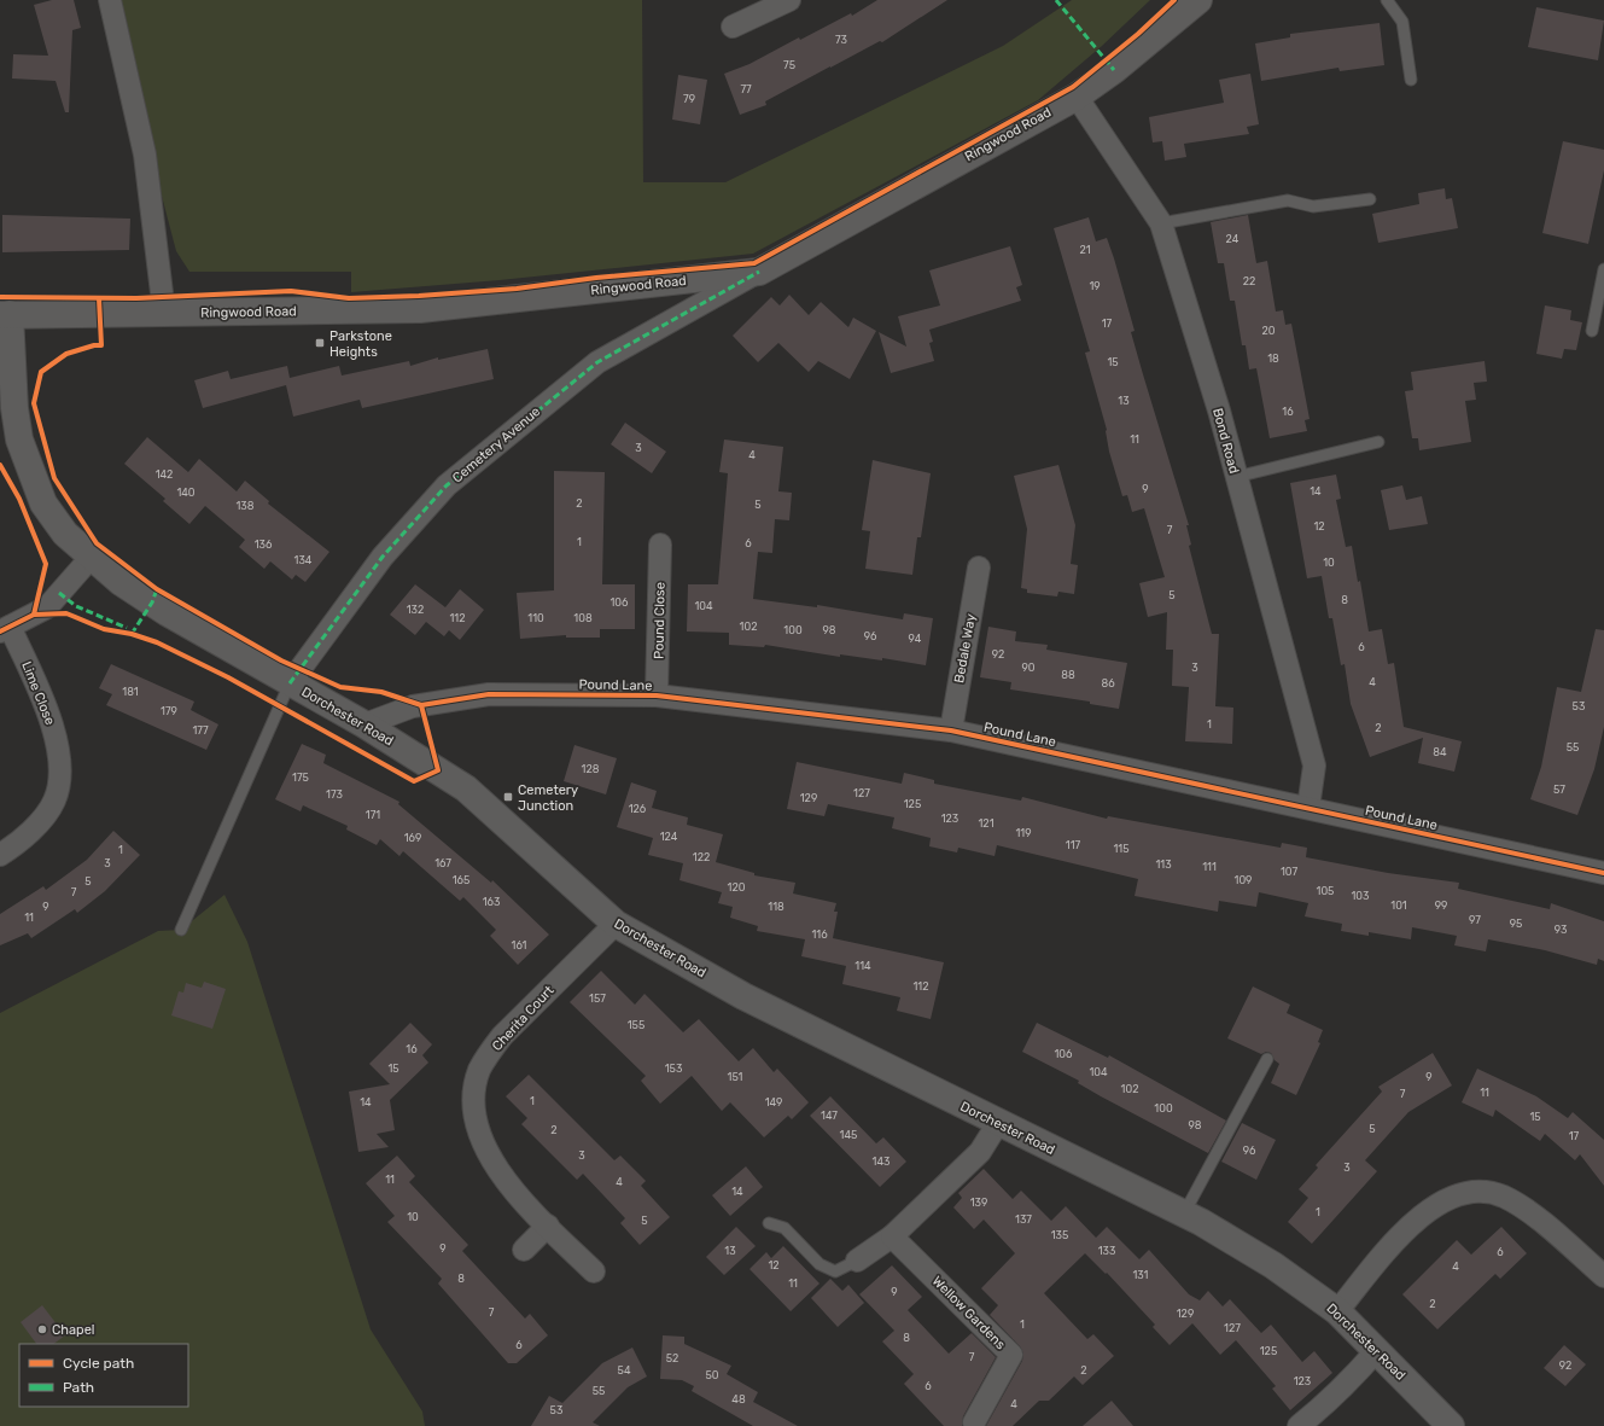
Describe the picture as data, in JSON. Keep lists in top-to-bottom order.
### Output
{
  "streets": {
    "street": [
      "Ringwood Road",
      "Bond Road",
      "Cemetery Avenue",
      "Pound Close",
      "Bedale Way",
      "Pound Lane",
      "Lime Close",
      "Dorchester Road",
      "Cherita Court",
      "Wellow Gardens"
    ]
  },
  "crossings": [
    ["Ringwood Road", "Bond Road"],
    ["Ringwood Road", "Cemetery Avenue"],
    ["Ringwood Road", "Dorchester Road"],
    ["Bond Road", "Pound Lane"],
    ["Cemetery Avenue", "Dorchester Road"],
    ["Pound Close", "Pound Lane"],
    ["Bedale Way", "Pound Lane"],
    ["Pound Lane", "Dorchester Road"],
    ["Dorchester Road", "Cherita Court"]
  ],
  "places": {
    "transit": ["Parkstone Heights", "Cemetery Junction"],
    "other": ["Chapel"]
  },
  "house_numbers": [
    "73",
    "75",
    "77",
    "79",
    "24",
    "21",
    "22",
    "19",
    "17",
    "20",
    "18",
    "15",
    "13",
    "16",
    "11",
    "3",
    "4",
    "142",
    "9",
    "14",
    "140",
    "2",
    "5",
    "138",
    "12",
    "7",
    "1",
    "6",
    "136",
    "134",
    "10",
    "5",
    "8",
    "106",
    "104",
    "132",
    "112",
    "110",
    "108",
    "102",
    "100",
    "98",
    "96",
    "94",
    "6",
    "92",
    "90",
    "3",
    "88",
    "4",
    "86",
    "181",
    "53",
    "179",
    "1",
    "2",
    "177",
    "55",
    "84",
    "128",
    "175",
    "57",
    "127",
    "173",
    "129",
    "125",
    "126",
    "171",
    "123",
    "121",
    "119",
    "124",
    "169",
    "117",
    "115",
    "1",
    "122",
    "3",
    "167",
    "113",
    "111",
    "107",
    "165",
    "109",
    "5",
    "120",
    "105",
    "7",
    "103",
    "163",
    "101",
    "99",
    "9",
    "118",
    "11",
    "97",
    "95",
    "93",
    "116",
    "161",
    "114",
    "112",
    "157",
    "155",
    "16",
    "106",
    "15",
    "153",
    "104",
    "151",
    "9",
    "102",
    "11",
    "7",
    "1",
    "14",
    "149",
    "100",
    "147",
    "15",
    "98",
    "5",
    "2",
    "145",
    "17",
    "96",
    "3",
    "143",
    "3",
    "11",
    "4",
    "14",
    "139",
    "1",
    "10",
    "137",
    "5",
    "135",
    "9",
    "13",
    "133",
    "6",
    "12",
    "4",
    "131",
    "8",
    "11",
    "9",
    "2",
    "7",
    "129",
    "1",
    "127",
    "8",
    "6",
    "125",
    "7",
    "52",
    "92",
    "54",
    "2",
    "50",
    "123",
    "6",
    "55",
    "48",
    "4",
    "53"
  ],
  "legend": ["Cycle path", "Path"]
}
